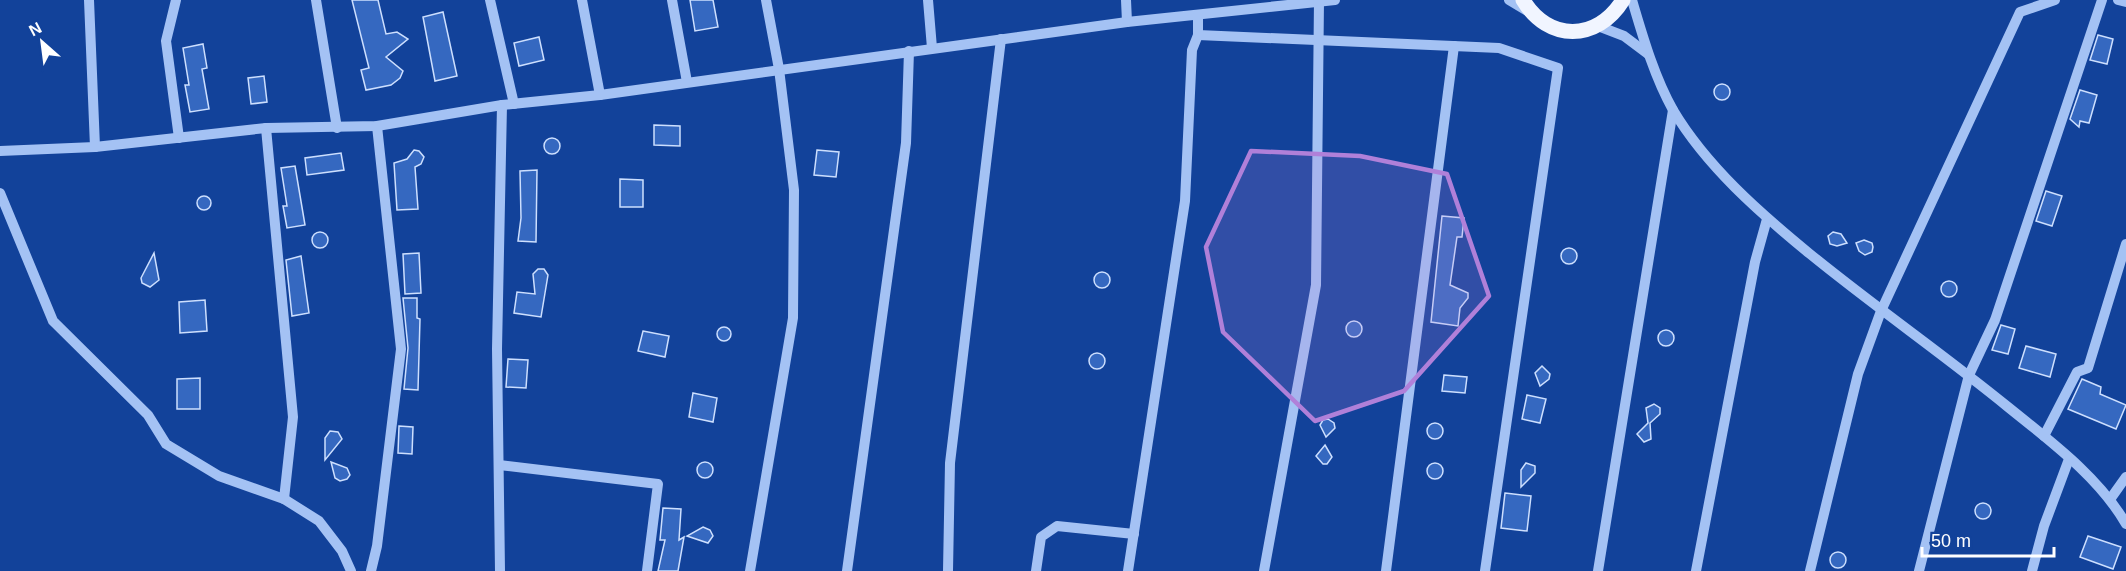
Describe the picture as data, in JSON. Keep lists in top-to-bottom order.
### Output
{
  "scale_bar": "50 m",
  "north": "top left"
}
